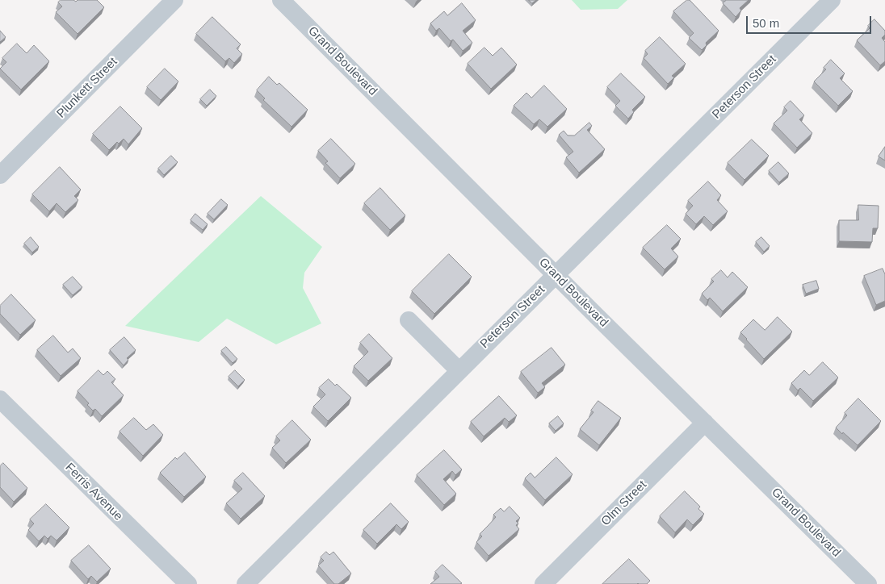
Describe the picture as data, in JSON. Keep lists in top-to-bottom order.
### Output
{
  "streets": {
    "street": [
      "Grand Boulevard",
      "Peterson Street",
      "Plunkett Street",
      "Ferris Avenue",
      "Olm Street"
    ]
  },
  "crossings": [
    ["Grand Boulevard", "Peterson Street"],
    ["Grand Boulevard", "Olm Street"]
  ],
  "scale_bar": "50 m"
}
